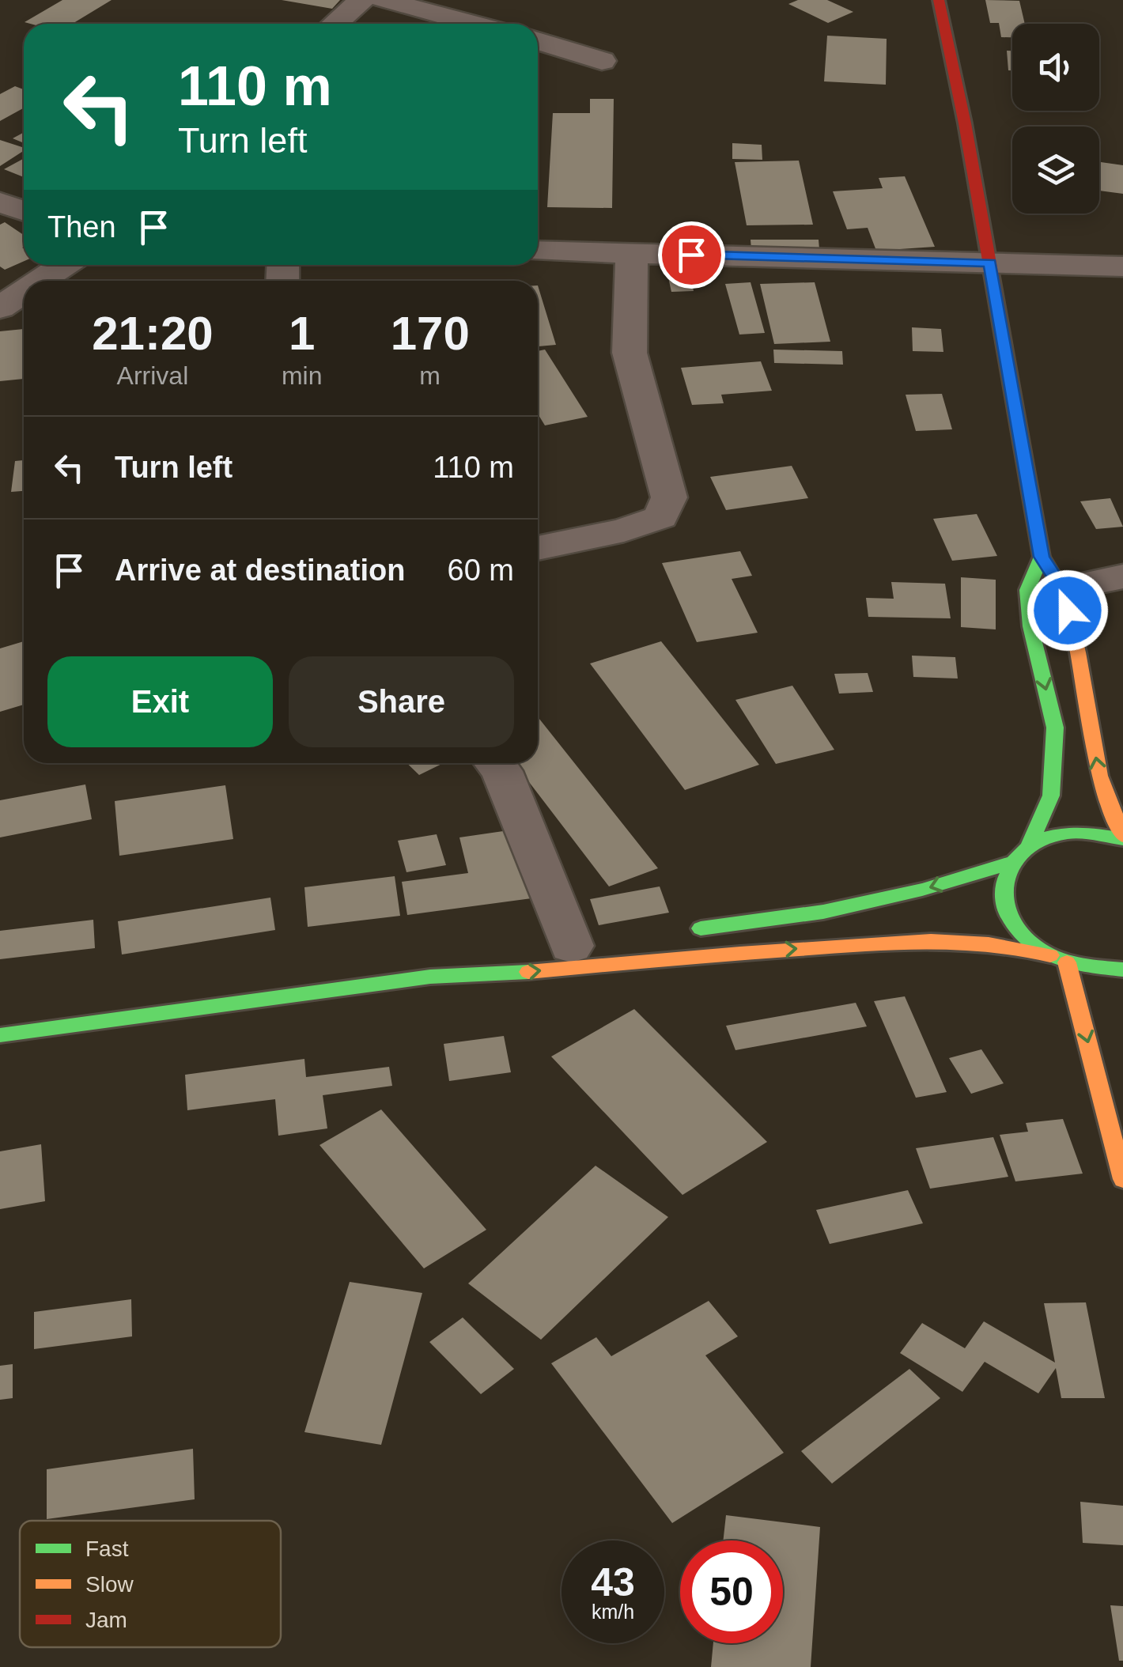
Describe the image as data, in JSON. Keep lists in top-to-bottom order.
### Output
{
  "legend": ["Fast", "Slow", "Jam"],
  "page": {
    "turn": ["110 m", "Turn left"],
    "then": "Then",
    "eta": [
      "21:20",
      "Arrival",
      "1",
      "min",
      "170",
      "m"
    ],
    "list": [
      {
        "name": "Turn left",
        "value": "110 m"
      },
      {
        "name": "Arrive at destination",
        "value": "60 m"
      }
    ],
    "buttons": ["Exit", "Share"],
    "speed": "43 km/h",
    "limit": "50"
  }
}
